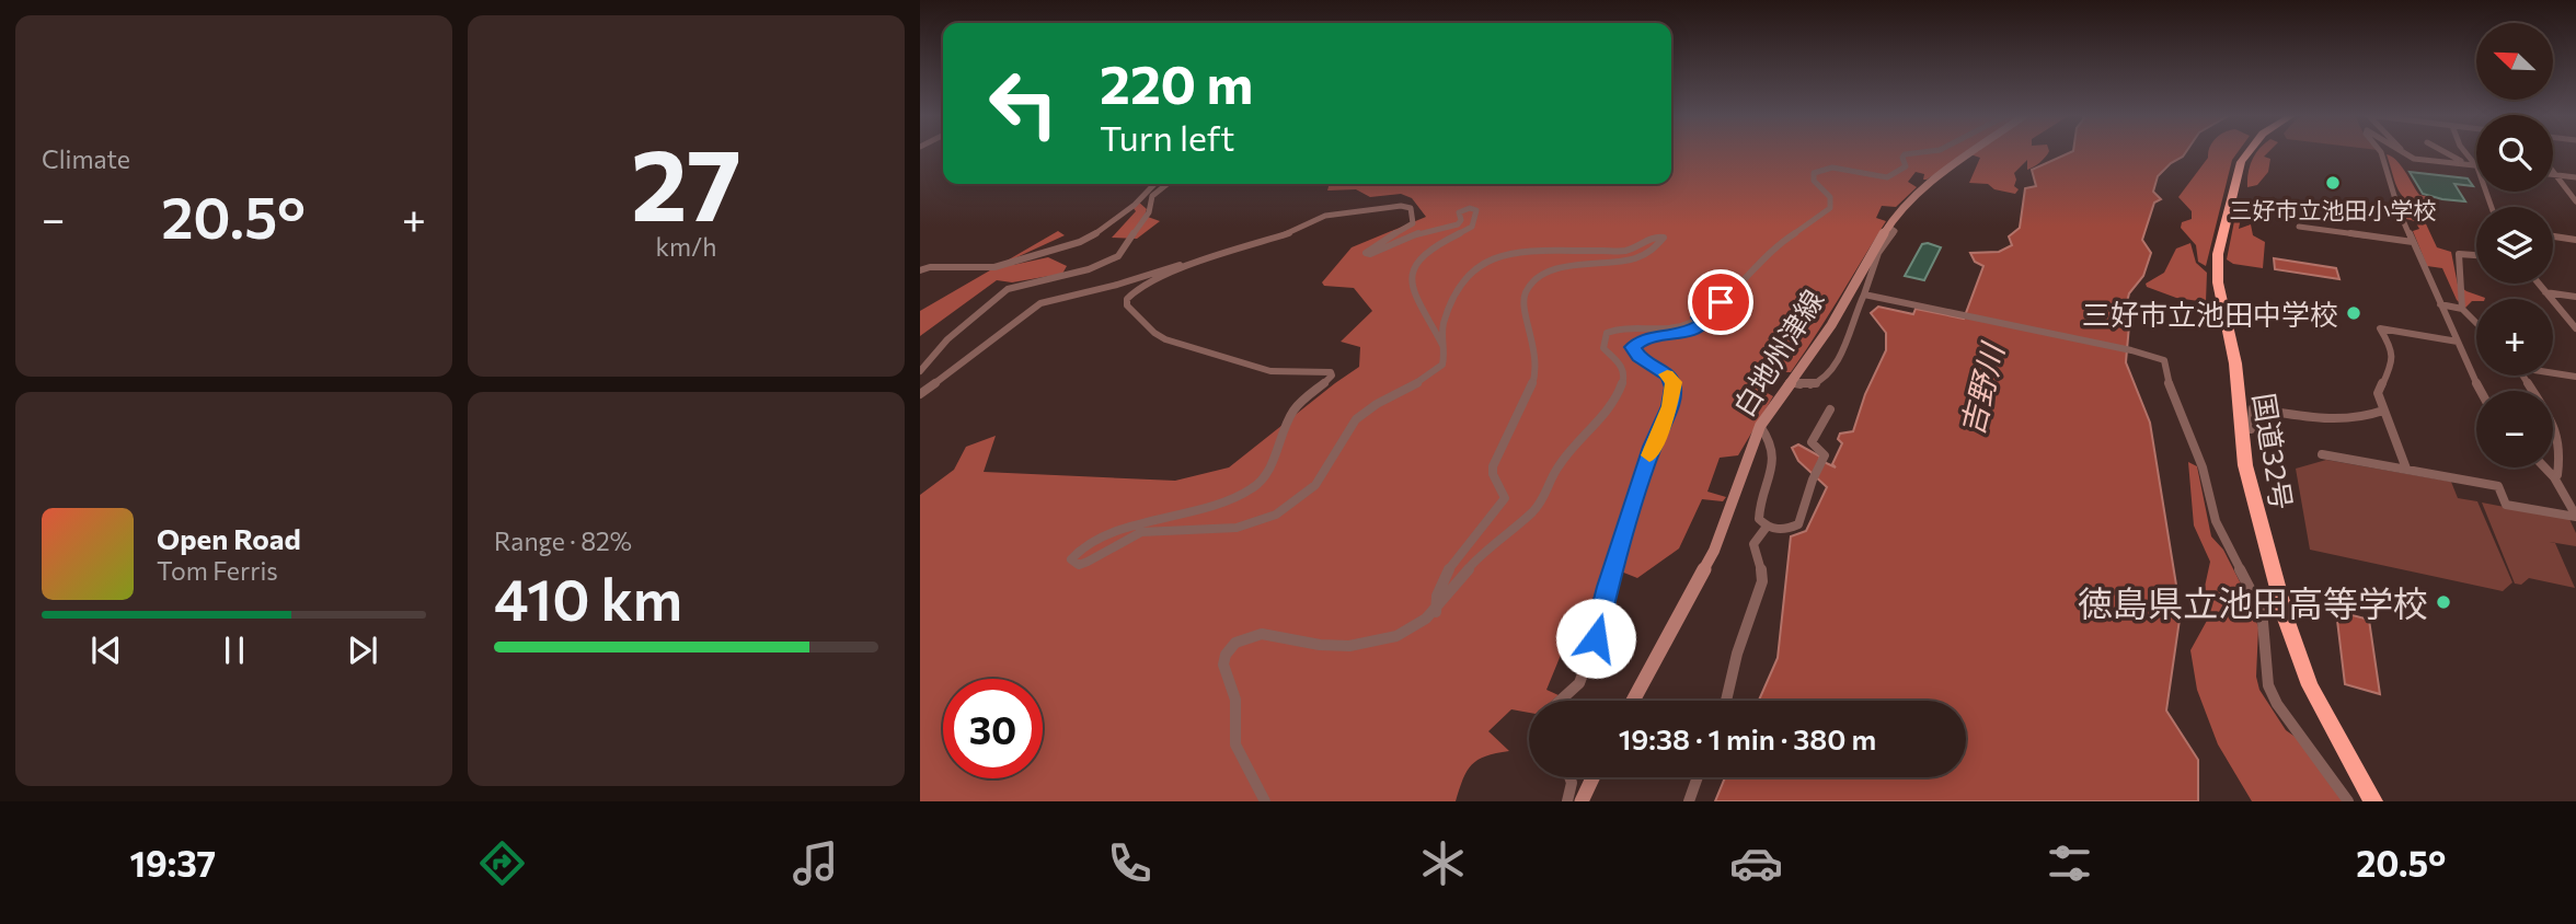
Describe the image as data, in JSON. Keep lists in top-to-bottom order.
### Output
{
  "streets": {
    "highway": ["国道32号"],
    "main road": ["白地州津線"]
  },
  "water": ["吉野川"],
  "places": ["三好市立池田小学校", "三好市立池田中学校", "徳島県立池田高等学校"],
  "north": "top left",
  "page": {
    "tile": [
      "Climate",
      ["27", "km/h"],
      ["Range · 82%", "410 km"]
    ],
    "map_buttons": ["+", "−"],
    "turn": ["220 m", "Turn left"],
    "heat": ["−", "20.5°", "+"],
    "song": ["Open Road", "Tom Ferris"],
    "limit": "30",
    "trip": "19:38 · 1 min · 380 m",
    "tabs": ["19:37", "20.5°"]
  }
}
